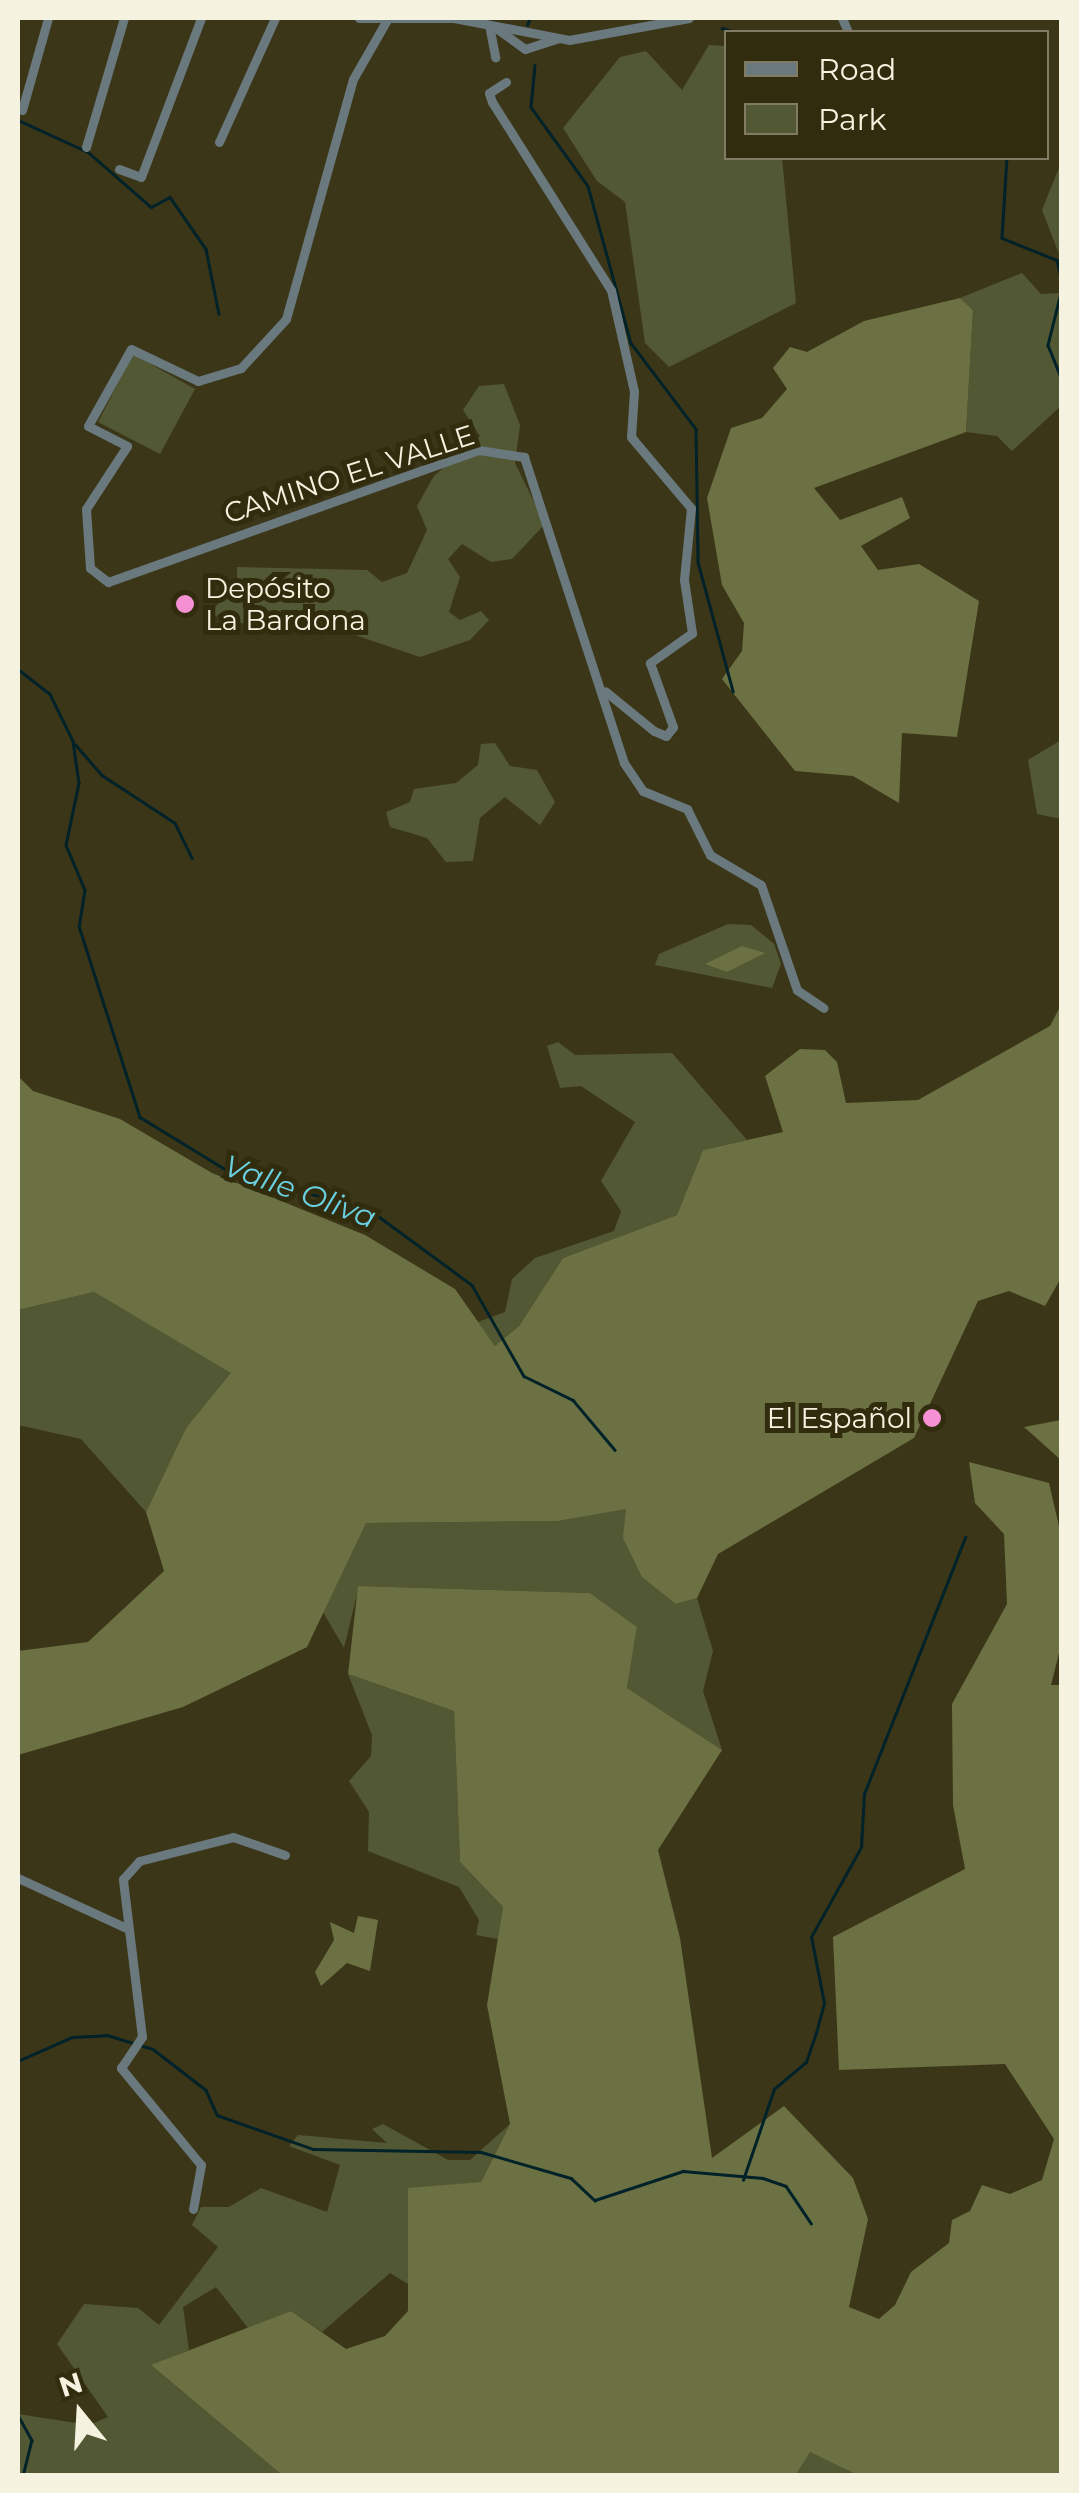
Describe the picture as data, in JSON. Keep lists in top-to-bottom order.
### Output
{
  "streets": {
    "street": ["CAMINO EL VALLE"]
  },
  "water": ["Valle Oliva"],
  "places": ["Depósito La Bardona", "El Español"],
  "legend": ["Road", "Park"],
  "north": "top"
}
